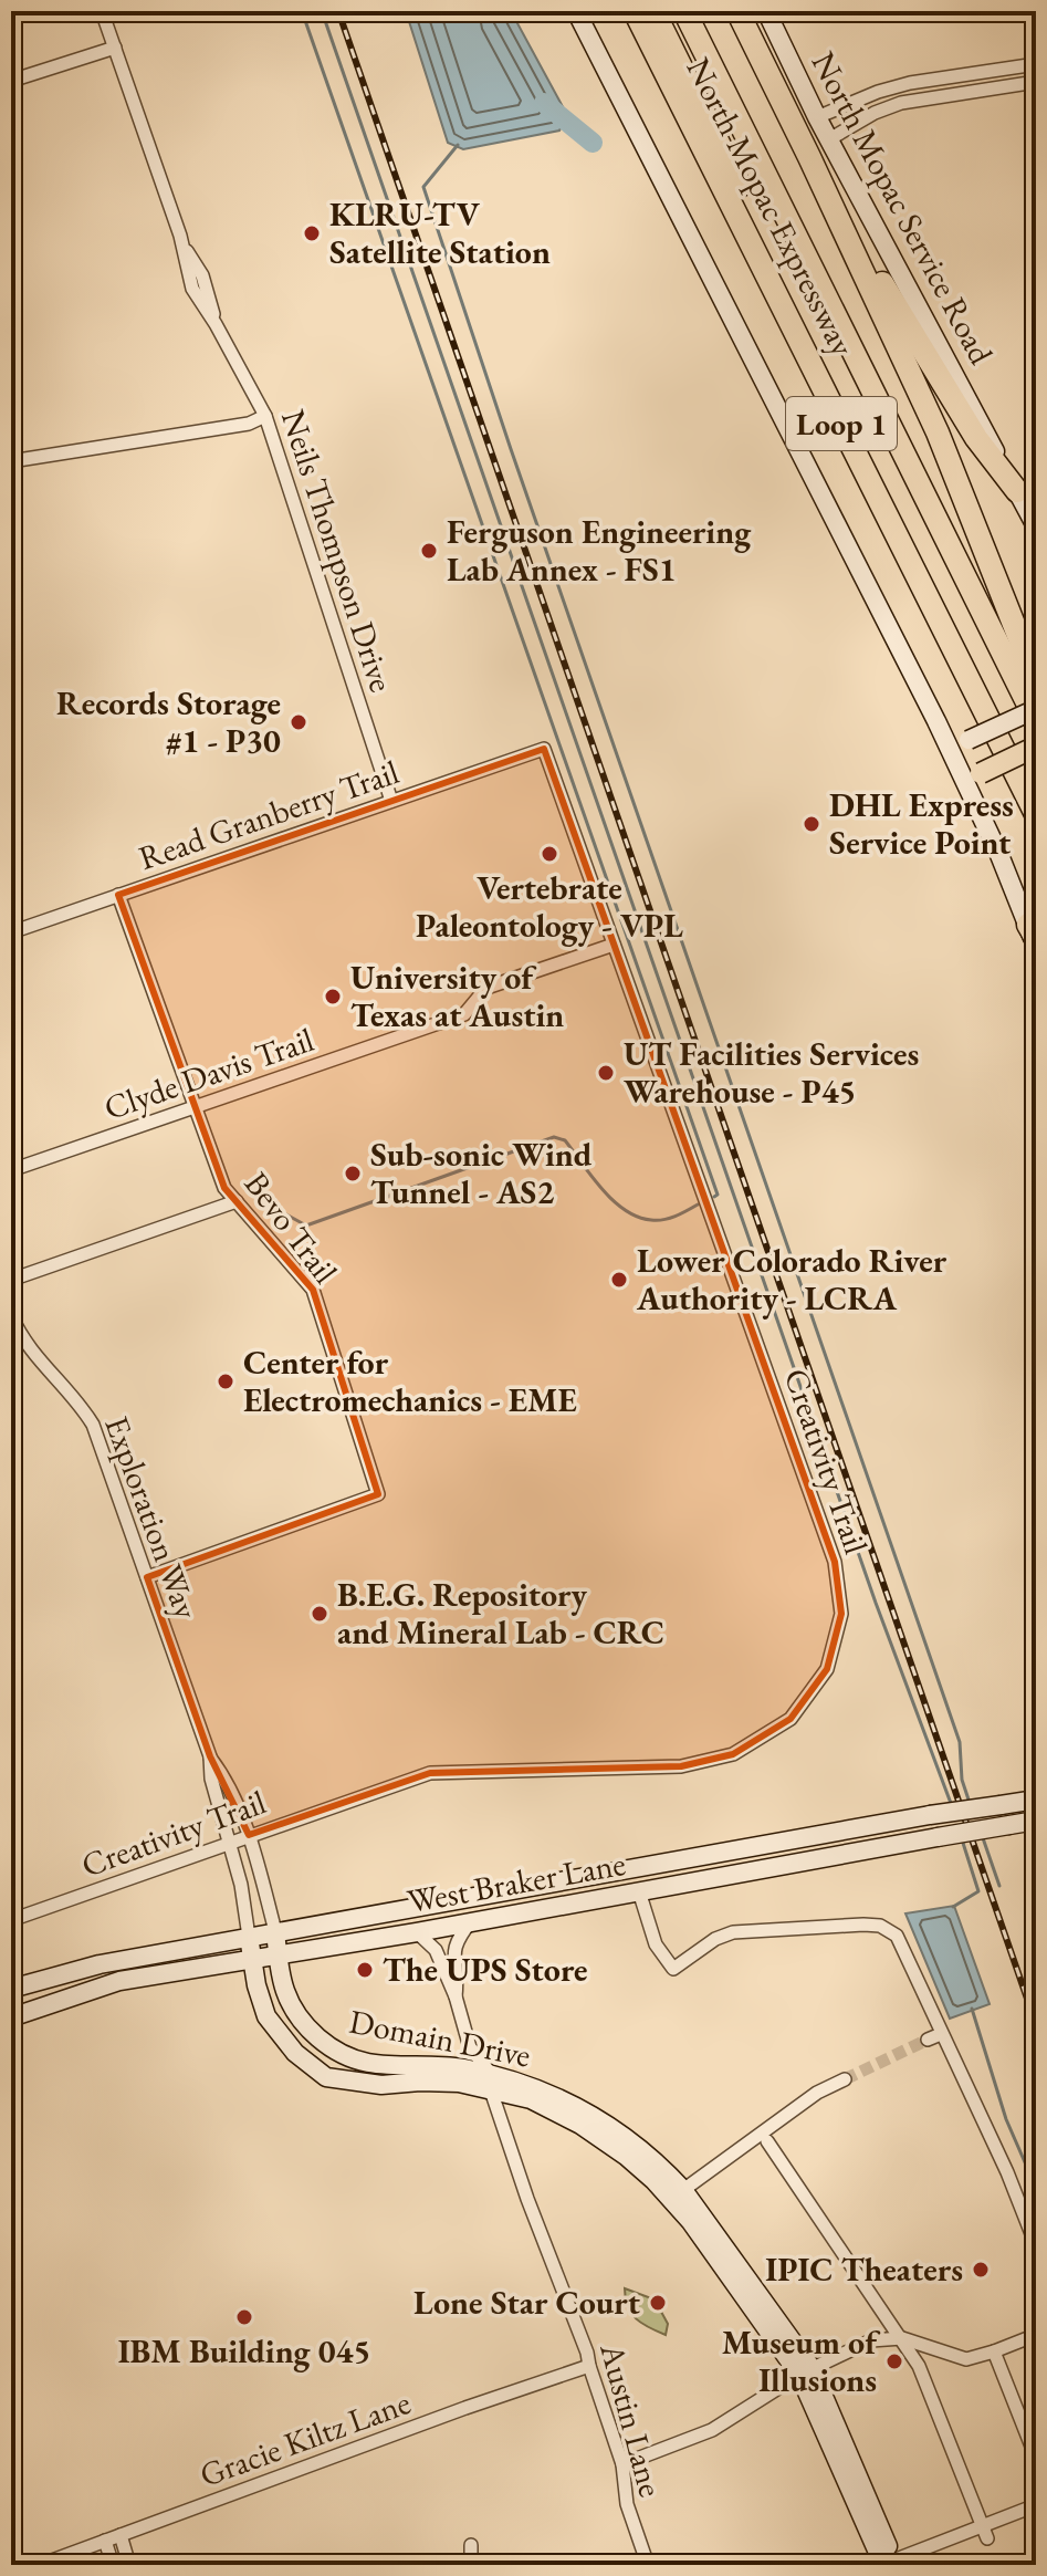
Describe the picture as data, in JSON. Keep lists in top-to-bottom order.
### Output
{
  "streets": {
    "highway": ["North Mopac Expressway", "Loop 1"],
    "main road": ["North Mopac Service Road", "West Braker Lane", "Domain Drive"],
    "street": [
      "Neils Thompson Drive",
      "Read Granberry Trail",
      "Clyde Davis Trail",
      "Bevo Trail",
      "Creativity Trail",
      "Exploration Way",
      "Austin Lane",
      "Gracie Kiltz Lane"
    ]
  },
  "crossings": [
    ["Neils Thompson Drive", "Read Granberry Trail"],
    ["Read Granberry Trail", "Bevo Trail"],
    ["Read Granberry Trail", "Creativity Trail"],
    ["Clyde Davis Trail", "Bevo Trail"],
    ["Clyde Davis Trail", "Creativity Trail"],
    ["Bevo Trail", "Exploration Way"],
    ["Creativity Trail", "Exploration Way"],
    ["Exploration Way", "West Braker Lane"],
    ["Exploration Way", "Domain Drive"],
    ["West Braker Lane", "Domain Drive"],
    ["Domain Drive", "Austin Lane"],
    ["Austin Lane", "Gracie Kiltz Lane"]
  ],
  "places": [
    "KLRU-TV Satellite Station",
    "Ferguson Engineering Lab Annex - FS1",
    "Records Storage #1 - P30",
    "DHL Express Service Point",
    "Vertebrate Paleontology - VPL",
    "University of Texas at Austin",
    "UT Facilities Services Warehouse - P45",
    "Sub-sonic Wind Tunnel - AS2",
    "Lower Colorado River Authority - LCRA",
    "Center for Electromechanics - EME",
    "B.E.G. Repository and Mineral Lab - CRC",
    "The UPS Store",
    "IPIC Theaters",
    "Lone Star Court",
    "IBM Building 045",
    "Museum of Illusions"
  ]
}
